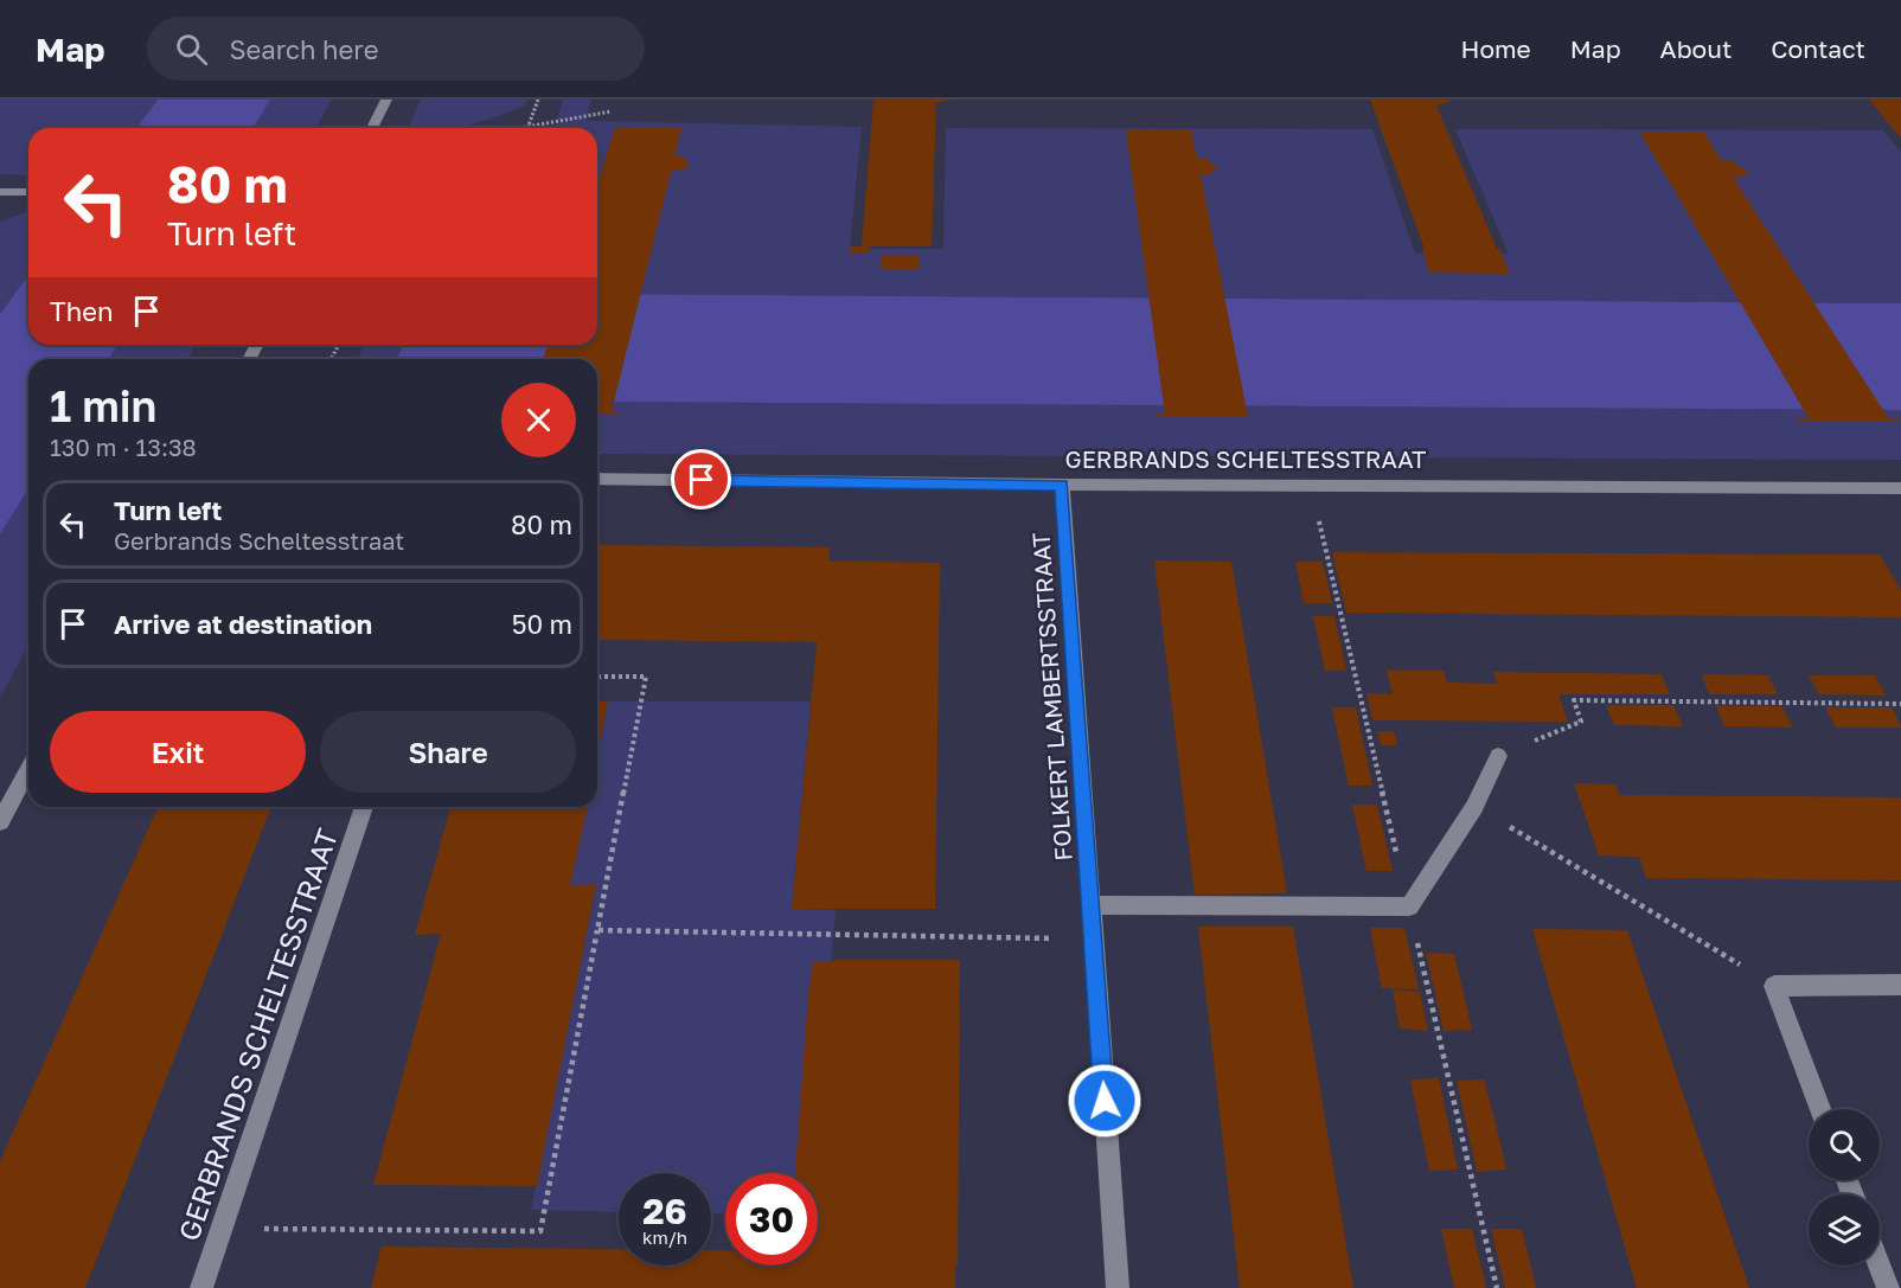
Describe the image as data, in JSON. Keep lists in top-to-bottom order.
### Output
{
  "streets": {
    "street": ["GERBRANDS SCHELTESSTRAAT", "FOLKERT LAMBERTSSTRAAT"]
  },
  "crossings": [
    ["GERBRANDS SCHELTESSTRAAT", "FOLKERT LAMBERTSSTRAAT"]
  ],
  "page": {
    "header": "Map",
    "search": "Search here",
    "nav": [
      "Home",
      "Map",
      "About",
      "Contact"
    ],
    "turn": ["80 m", "Turn left"],
    "then": "Then",
    "heading": ["1 min", "130 m · 13:38"],
    "list": [
      {
        "name": "Turn left",
        "note": "Gerbrands Scheltesstraat",
        "value": "80 m"
      },
      {
        "name": "Arrive at destination",
        "value": "50 m"
      }
    ],
    "buttons": ["Exit", "Share"],
    "speed": "26 km/h",
    "limit": "30"
  }
}
